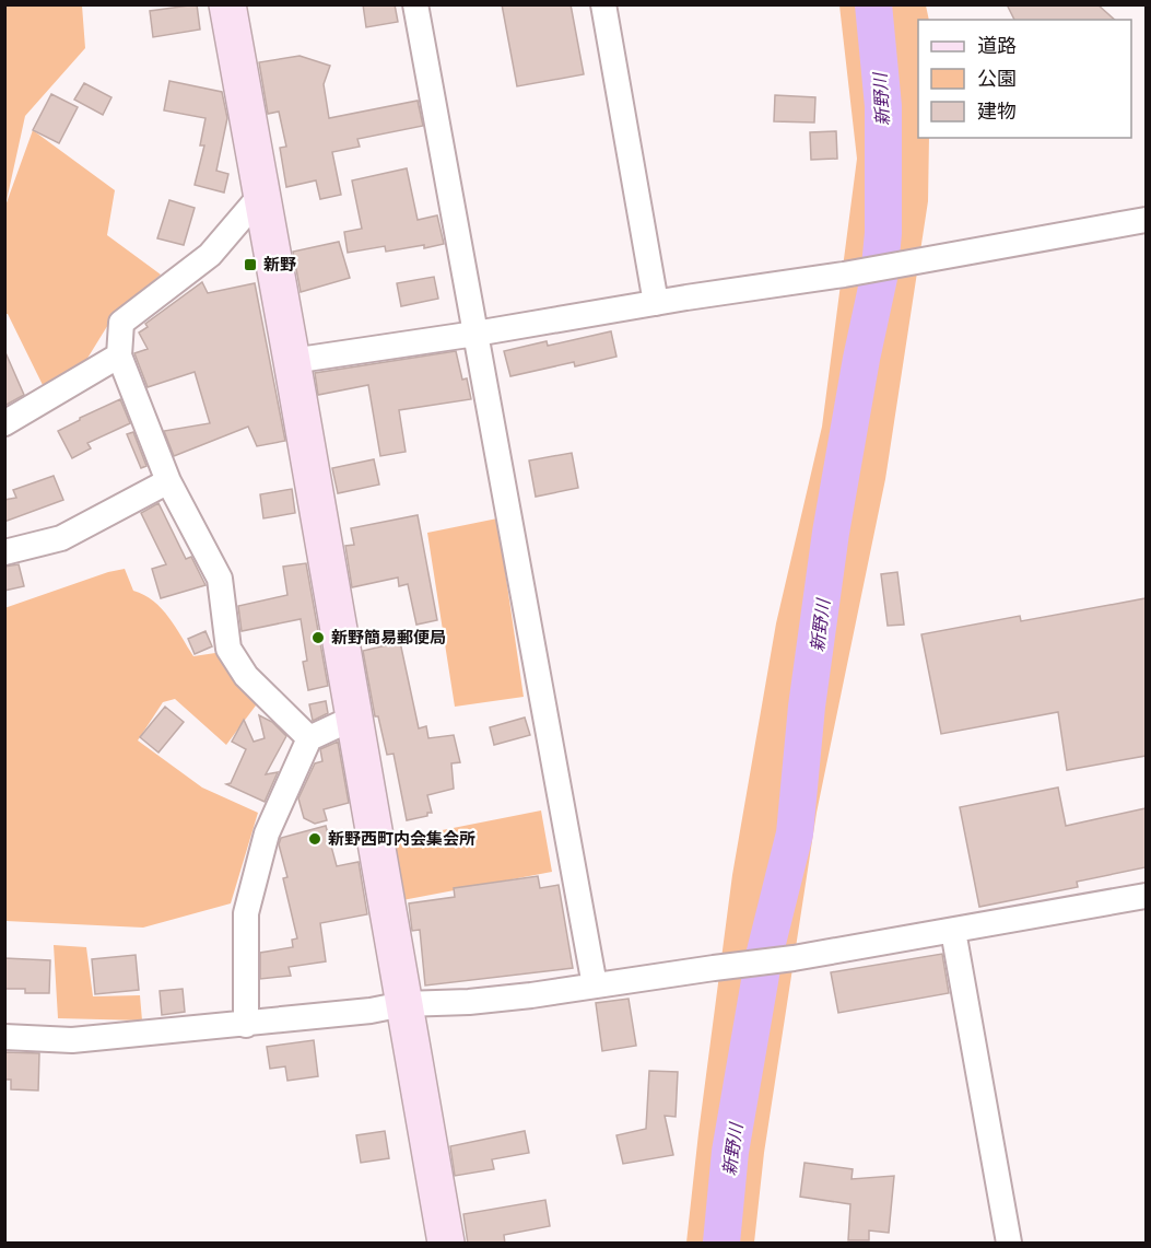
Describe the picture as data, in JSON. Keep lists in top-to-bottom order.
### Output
{
  "water": ["新野川"],
  "places": {
    "transit": ["新野"],
    "other": ["新野簡易郵便局", "新野西町内会集会所"]
  },
  "legend": ["道路", "公園", "建物"]
}
